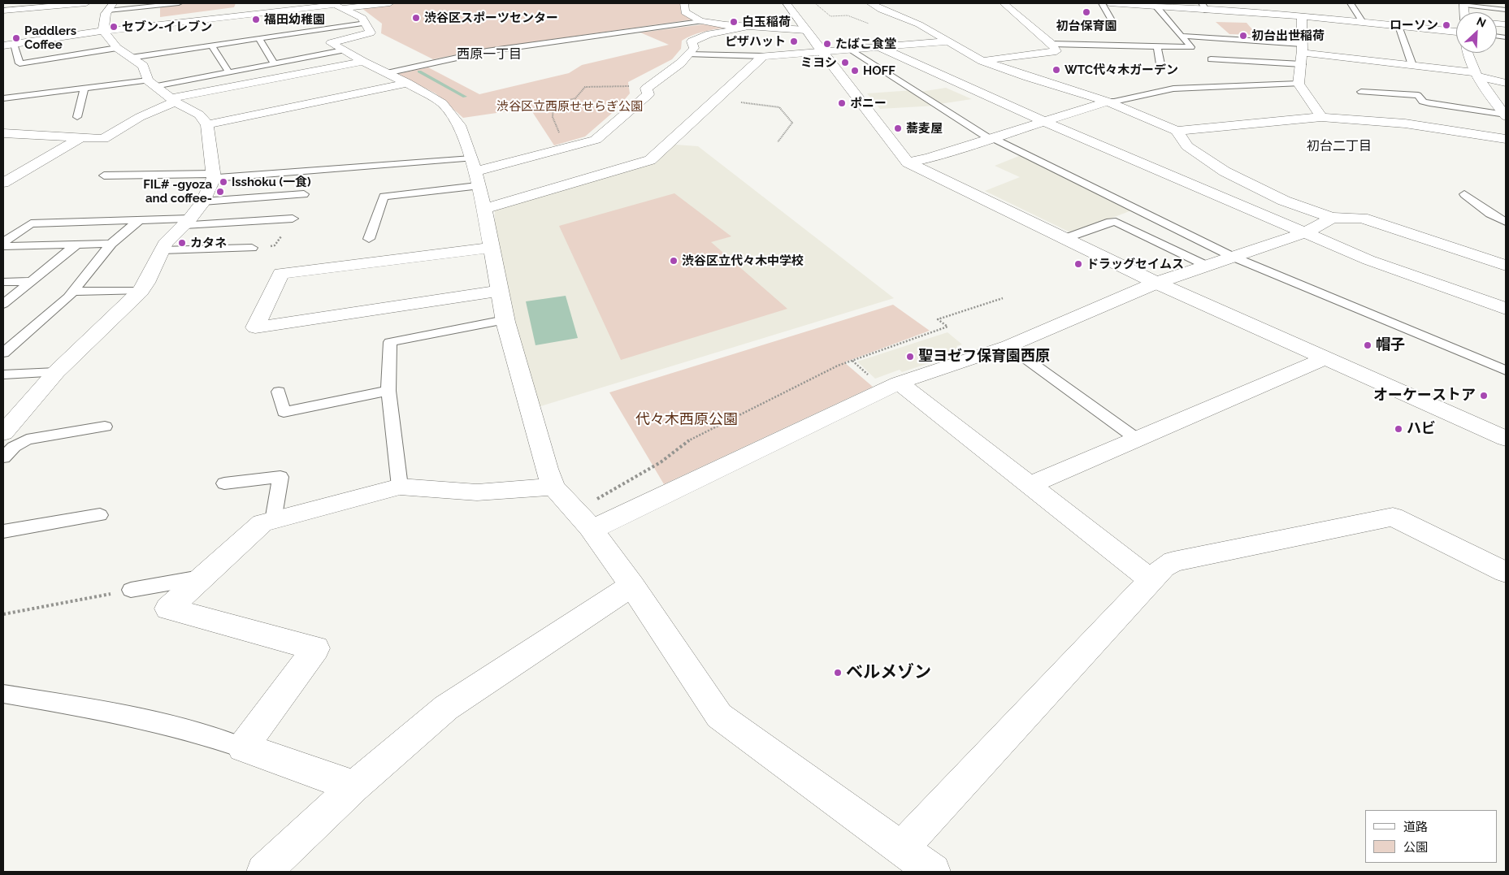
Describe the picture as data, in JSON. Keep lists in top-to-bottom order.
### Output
{
  "districts": ["西原一丁目", "初台二丁目"],
  "parks": ["渋谷区立西原せせらぎ公園", "代々木西原公園"],
  "places": [
    "初台保育園",
    "渋谷区スポーツセンター",
    "福田幼稚園",
    "白玉稲荷",
    "ローソン",
    "セブン-イレブン",
    "初台出世稲荷",
    "Paddlers Coffee",
    "ピザハット",
    "たばこ食堂",
    "ミヨシ",
    "WTC代々木ガーデン",
    "HOFF",
    "ポニー",
    "蕎麦屋",
    "Isshoku (一食)",
    "FIL# -gyoza and coffee-",
    "カタネ",
    "渋谷区立代々木中学校",
    "ドラッグセイムス",
    "帽子",
    "聖ヨゼフ保育園西原",
    "オーケーストア",
    "ハビ",
    "ベルメゾン"
  ],
  "legend": ["道路", "公園"],
  "north": "top right"
}
